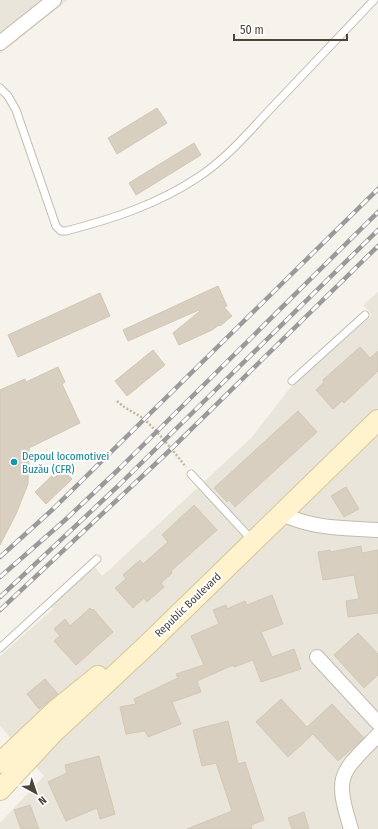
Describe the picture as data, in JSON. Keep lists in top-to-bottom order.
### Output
{
  "streets": {
    "main road": ["Republic Boulevard"]
  },
  "places": ["Depoul locomotivei Buzău (CFR)"],
  "scale_bar": "50 m",
  "north": "bottom right"
}
